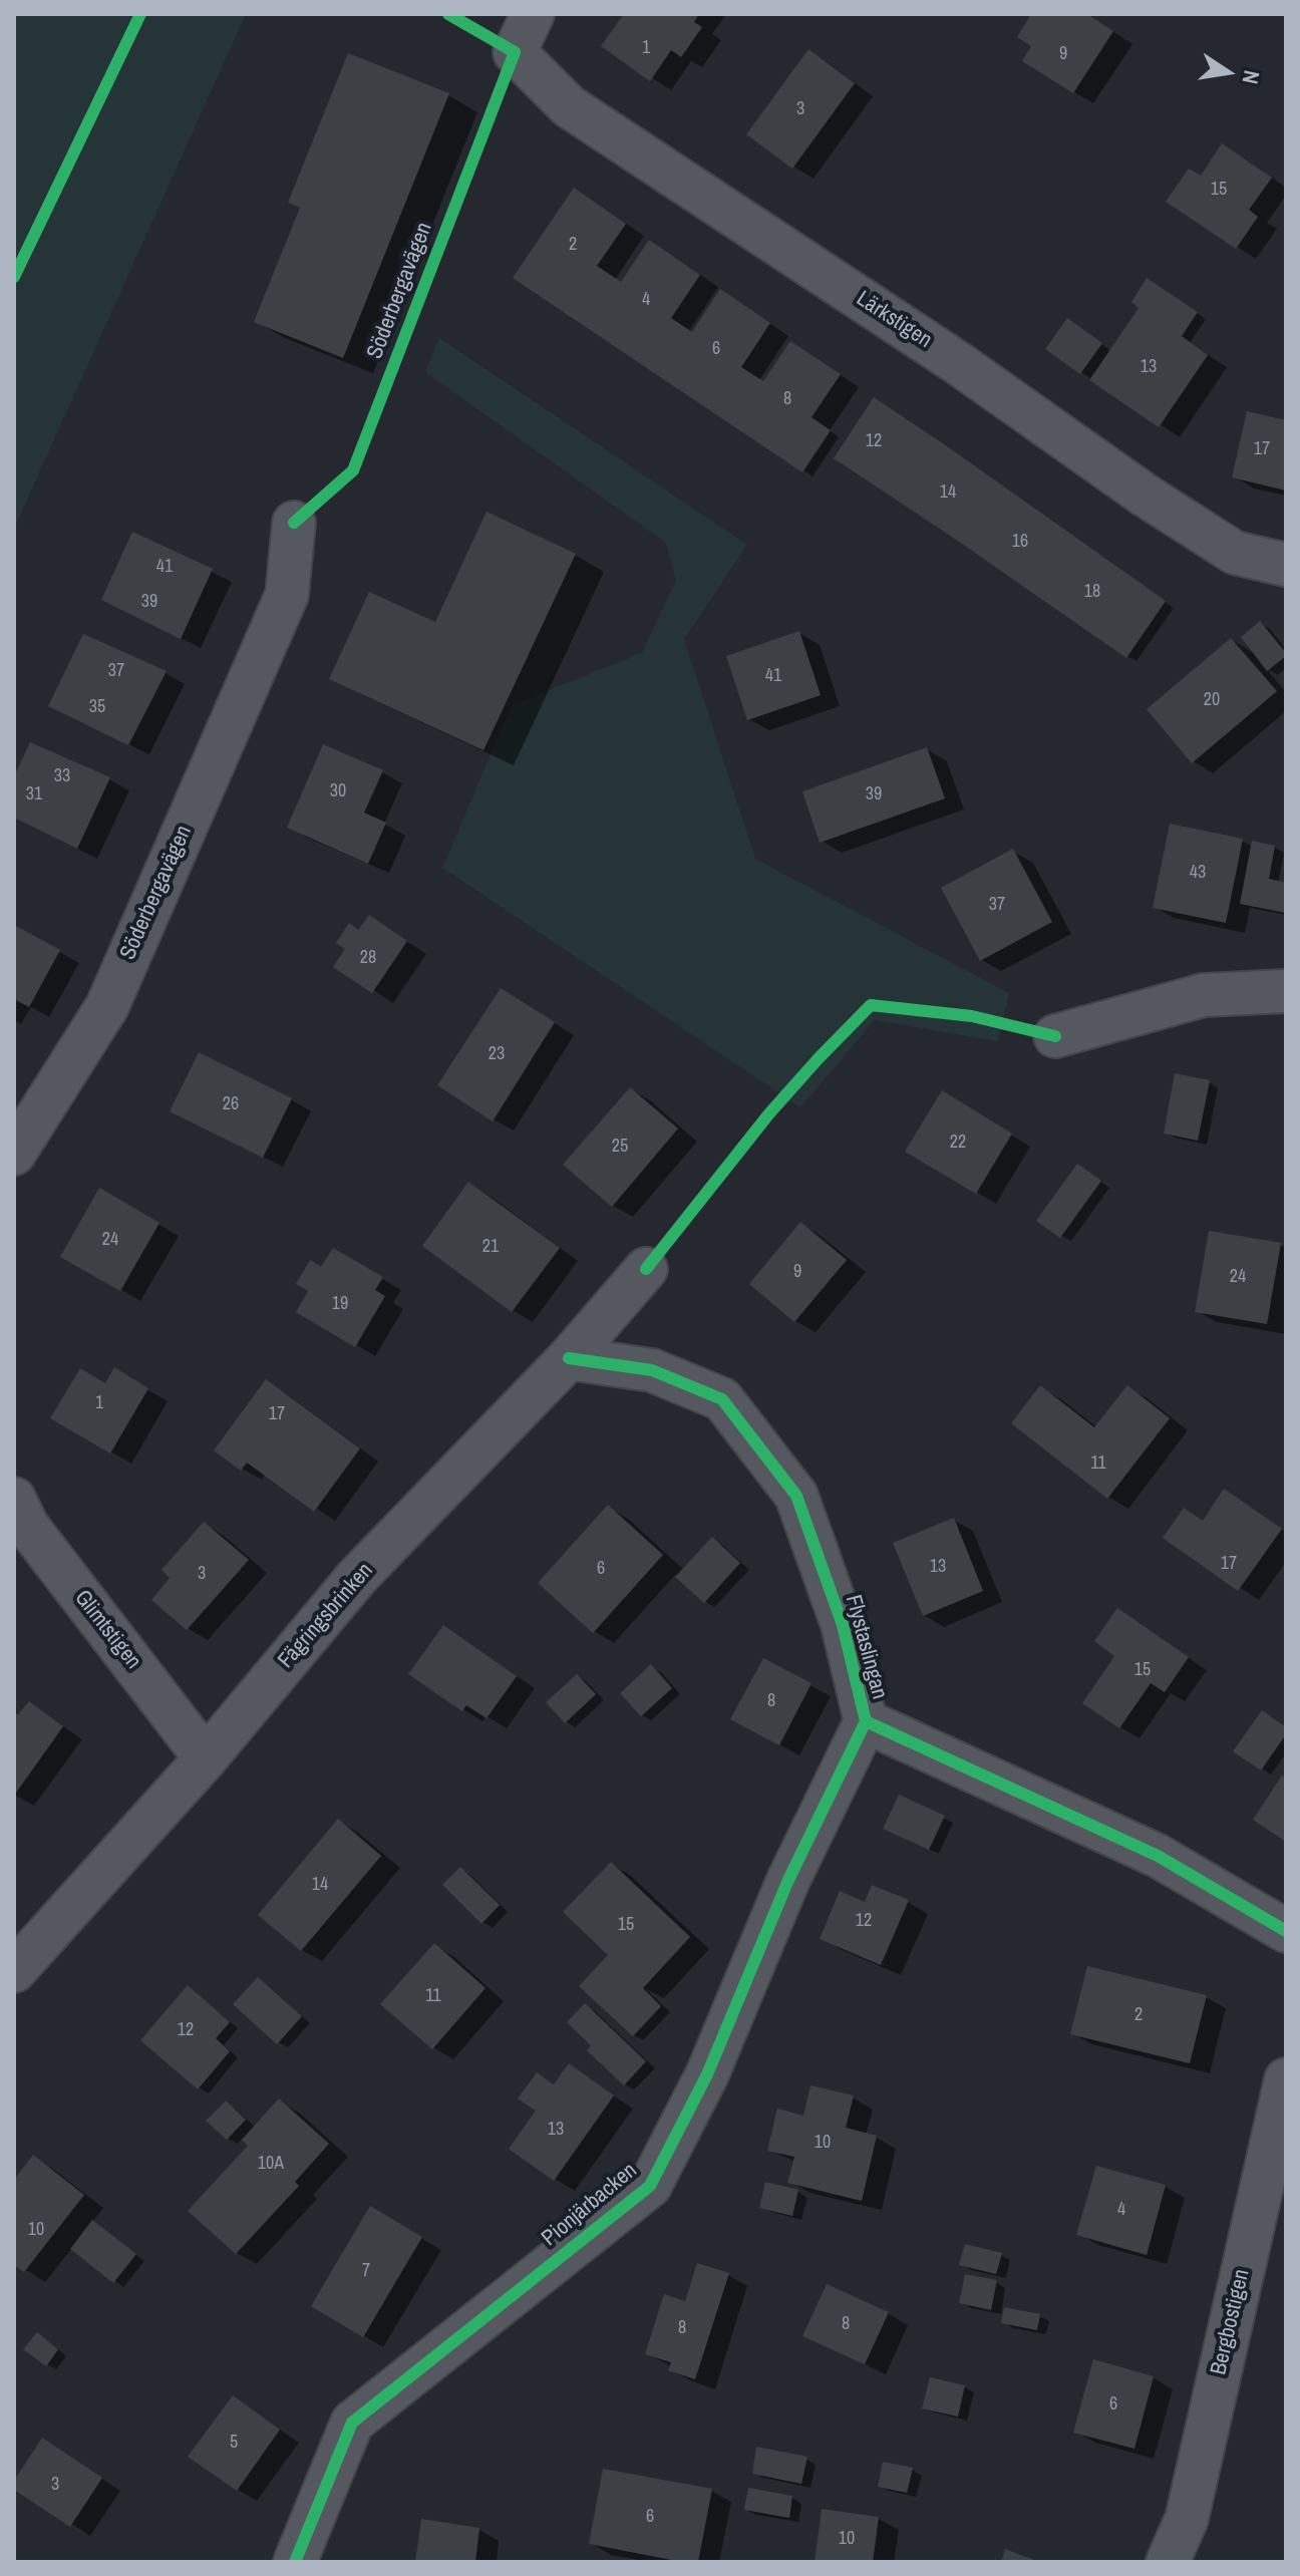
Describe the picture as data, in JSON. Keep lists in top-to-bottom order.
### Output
{
  "streets": {
    "street": [
      "Söderbergavägen",
      "Lärkstigen",
      "Fägringsbrinken",
      "Glimtstigen",
      "Flystaslingan",
      "Pionjärbacken",
      "Bergbostigen"
    ]
  },
  "crossings": [
    ["Fägringsbrinken", "Glimtstigen"],
    ["Fägringsbrinken", "Flystaslingan"],
    ["Flystaslingan", "Pionjärbacken"]
  ],
  "house_numbers": [
    "1",
    "9",
    "3",
    "15",
    "2",
    "4",
    "6",
    "13",
    "8",
    "12",
    "17",
    "14",
    "16",
    "41",
    "18",
    "39",
    "37",
    "41",
    "20",
    "35",
    "33",
    "30",
    "31",
    "39",
    "43",
    "37",
    "28",
    "23",
    "26",
    "22",
    "25",
    "24",
    "21",
    "9",
    "24",
    "19",
    "1",
    "17",
    "11",
    "17",
    "13",
    "6",
    "3",
    "15",
    "8",
    "14",
    "12",
    "15",
    "11",
    "2",
    "12",
    "13",
    "10",
    "10A",
    "4",
    "10",
    "7",
    "8",
    "8",
    "6",
    "5",
    "3",
    "6",
    "10"
  ],
  "north": "right"
}
